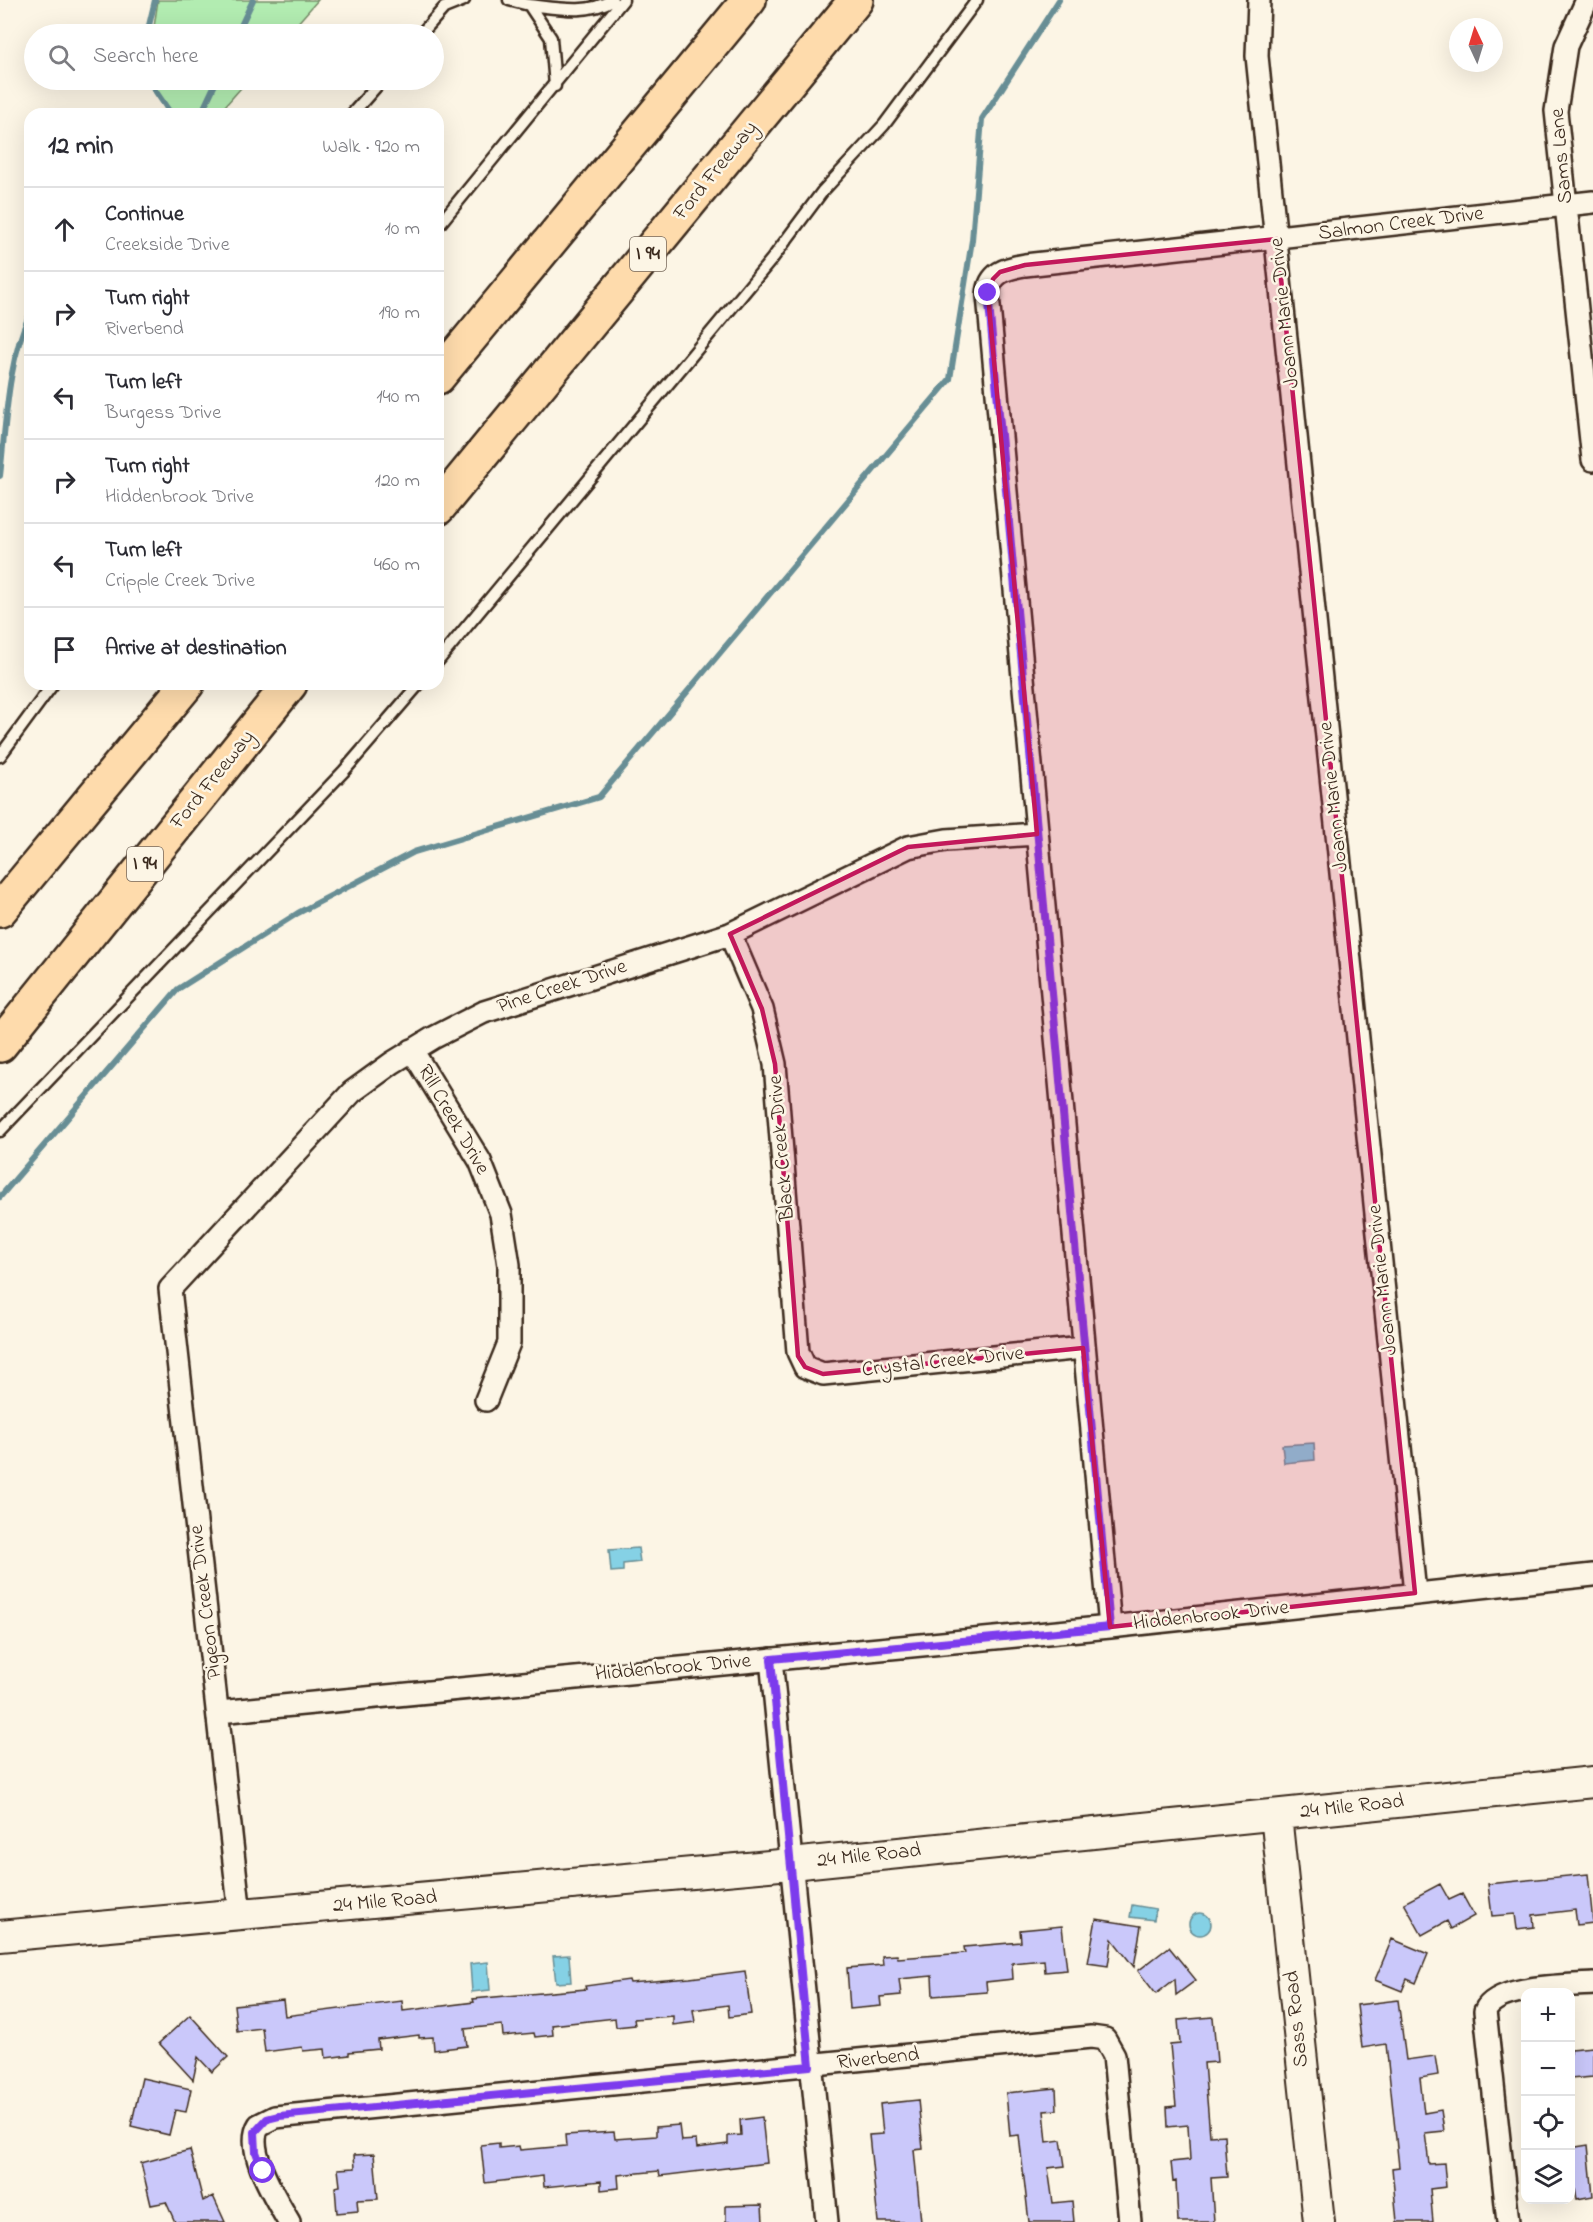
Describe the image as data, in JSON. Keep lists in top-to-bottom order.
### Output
{
  "streets": {
    "highway": ["Ford Freeway", "I 94"],
    "street": [
      "Sams Lane",
      "Salmon Creek Drive",
      "Joann Marie Drive",
      "Pine Creek Drive",
      "Rill Creek Drive",
      "Black Creek Drive",
      "Crystal Creek Drive",
      "Pigeon Creek Drive",
      "Hiddenbrook Drive",
      "24 Mile Road",
      "Sass Road",
      "Riverbend"
    ]
  },
  "crossings": [
    ["Sams Lane", "Salmon Creek Drive"],
    ["Salmon Creek Drive", "Joann Marie Drive"],
    ["Salmon Creek Drive", "Pine Creek Drive"],
    ["Joann Marie Drive", "Hiddenbrook Drive"],
    ["Pine Creek Drive", "Rill Creek Drive"],
    ["Pine Creek Drive", "Black Creek Drive"],
    ["Pine Creek Drive", "Pigeon Creek Drive"],
    ["Black Creek Drive", "Crystal Creek Drive"],
    ["Pigeon Creek Drive", "Hiddenbrook Drive"],
    ["Pigeon Creek Drive", "24 Mile Road"],
    ["24 Mile Road", "Sass Road"]
  ],
  "north": "top",
  "page": {
    "search": "Search here",
    "heading": ["12 min", "Walk · 920 m"],
    "list": [
      ["Continue", "Creekside Drive", "10 m"],
      ["Turn right", "Riverbend", "190 m"],
      ["Turn left", "Burgess Drive", "140 m"],
      ["Turn right", "Hiddenbrook Drive", "120 m"],
      ["Turn left", "Cripple Creek Drive", "460 m"],
      "Arrive at destination"
    ],
    "map_buttons": ["+", "−"]
  }
}
